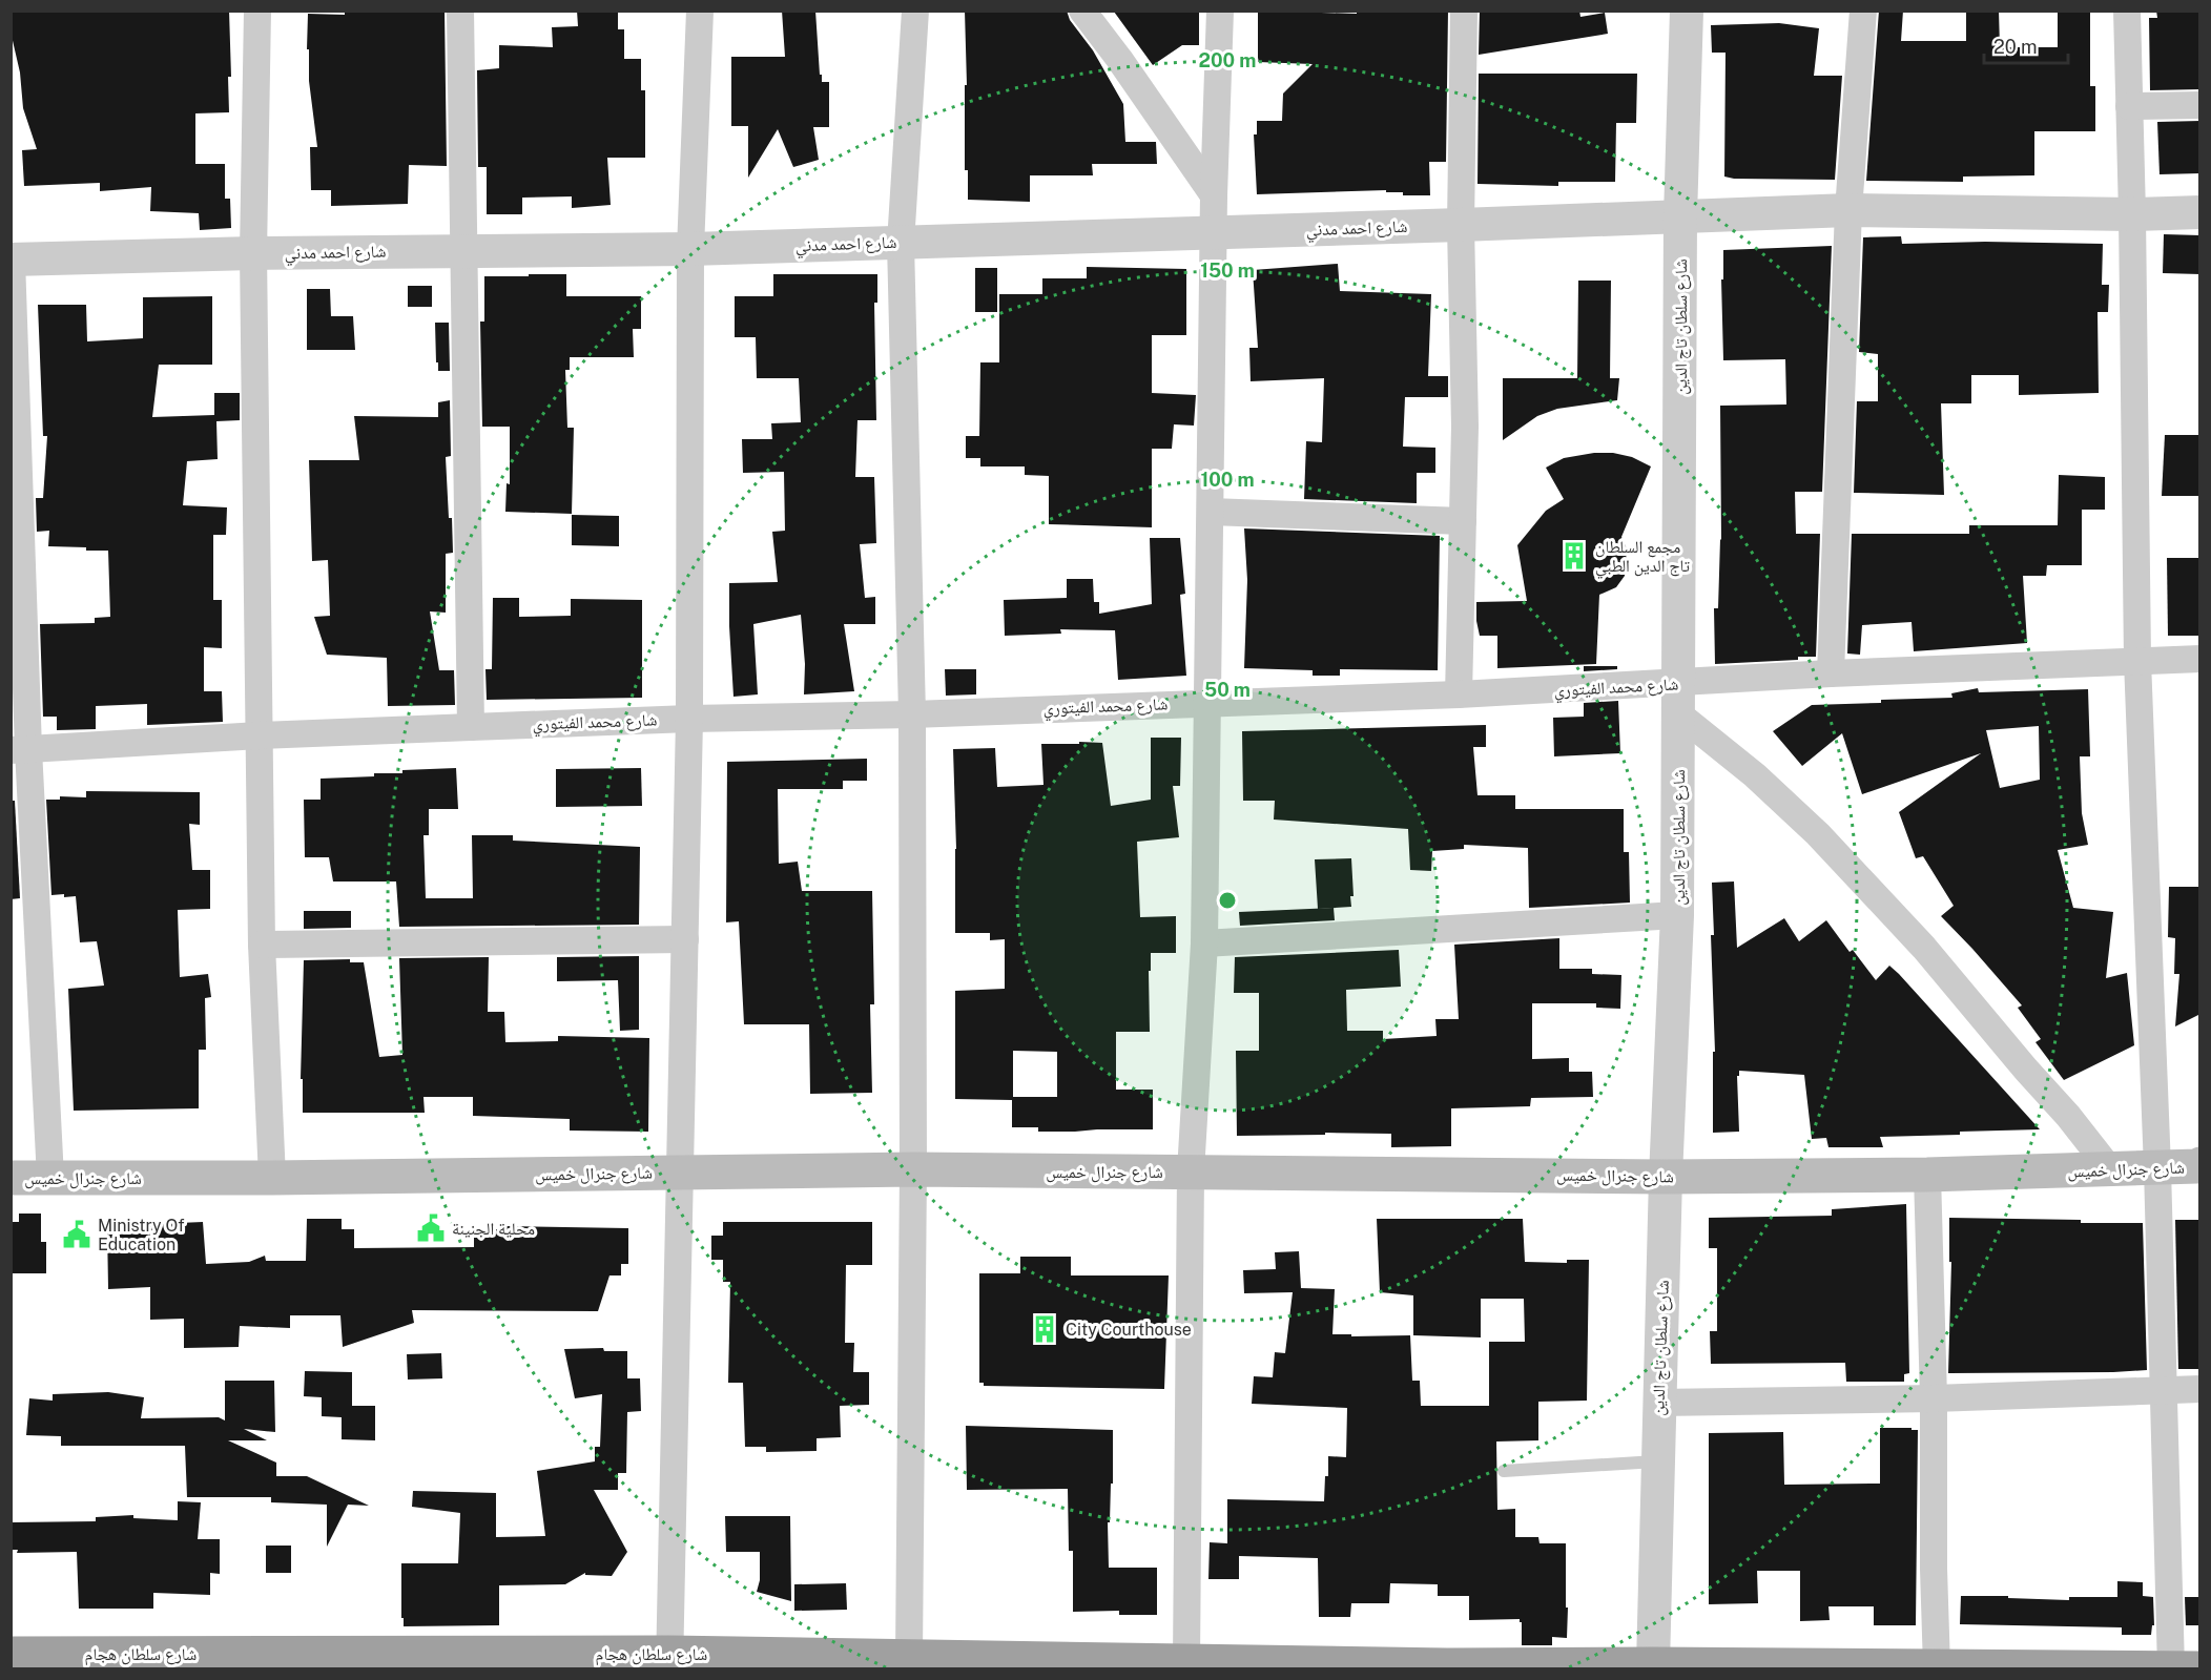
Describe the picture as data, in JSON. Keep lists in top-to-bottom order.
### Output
{
  "streets": {
    "highway": ["شارع سلطان هجام"],
    "main road": ["شارع جنرال خميس"],
    "street": ["شارع احمد مدني", "شارع سلطان تاج الدين", "شارع محمد الفيتوري"]
  },
  "crossings": [
    ["شارع احمد مدني", "شارع سلطان تاج الدين"],
    ["شارع سلطان تاج الدين", "شارع محمد الفيتوري"],
    ["شارع سلطان تاج الدين", "شارع جنرال خميس"],
    ["شارع سلطان تاج الدين", "شارع سلطان هجام"]
  ],
  "places": {
    "building": ["مجمع السلطان تاج الدين الطبي", "City Courthouse"],
    "public building": ["محلية الجنينة", "Ministry Of Education"]
  },
  "scale_bar": "20 m",
  "rings": [
    "200 m",
    "150 m",
    "100 m",
    "50 m"
  ]
}
